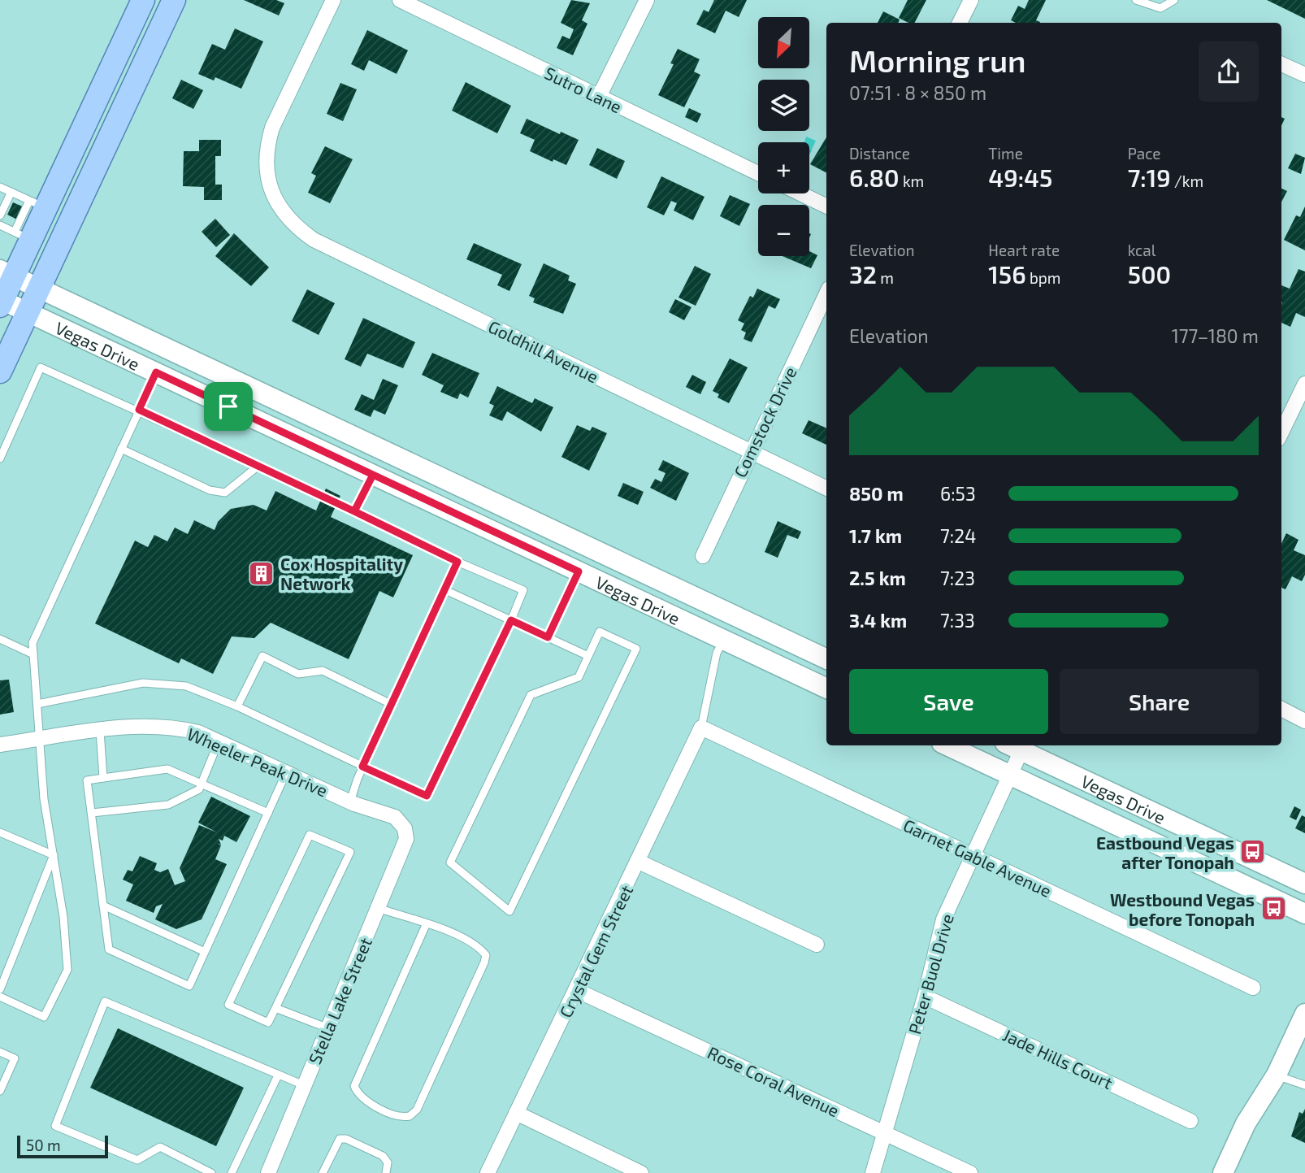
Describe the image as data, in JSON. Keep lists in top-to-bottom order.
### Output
{
  "streets": {
    "main road": ["Vegas Drive"],
    "street": [
      "Sutro Lane",
      "Goldhill Avenue",
      "Comstock Drive",
      "Wheeler Peak Drive",
      "Garnet Gable Avenue",
      "Crystal Gem Street",
      "Peter Buol Drive",
      "Stella Lake Street",
      "Jade Hills Court",
      "Rose Coral Avenue"
    ]
  },
  "crossings": [
    ["Vegas Drive", "Peter Buol Drive"],
    ["Goldhill Avenue", "Comstock Drive"],
    ["Wheeler Peak Drive", "Stella Lake Street"],
    ["Garnet Gable Avenue", "Crystal Gem Street"],
    ["Garnet Gable Avenue", "Peter Buol Drive"],
    ["Crystal Gem Street", "Rose Coral Avenue"],
    ["Peter Buol Drive", "Jade Hills Court"],
    ["Peter Buol Drive", "Rose Coral Avenue"]
  ],
  "places": {
    "building": ["Cox Hospitality Network"],
    "bus stop": ["Eastbound Vegas after Tonopah", "Westbound Vegas before Tonopah"]
  },
  "scale_bar": "50 m",
  "north": "bottom left",
  "page": {
    "map_buttons": ["+", "−"],
    "heading": ["Morning run", "07:51 · 8 × 850 m"],
    "stats": [
      ["Distance", "6.80 km"],
      ["Time", "49:45"],
      ["Pace", "7:19 /km"],
      ["Elevation", "32 m"],
      ["Heart rate", "156 bpm"],
      ["kcal", "500"]
    ],
    "chart": ["Elevation", "177–180 m"],
    "list": [
      {
        "name": "850 m",
        "note": "6:53"
      },
      {
        "name": "1.7 km",
        "note": "7:24"
      },
      {
        "name": "2.5 km",
        "note": "7:23"
      },
      {
        "name": "3.4 km",
        "note": "7:33"
      }
    ],
    "buttons": ["Save", "Share"],
    "scale": "50 m"
  }
}
